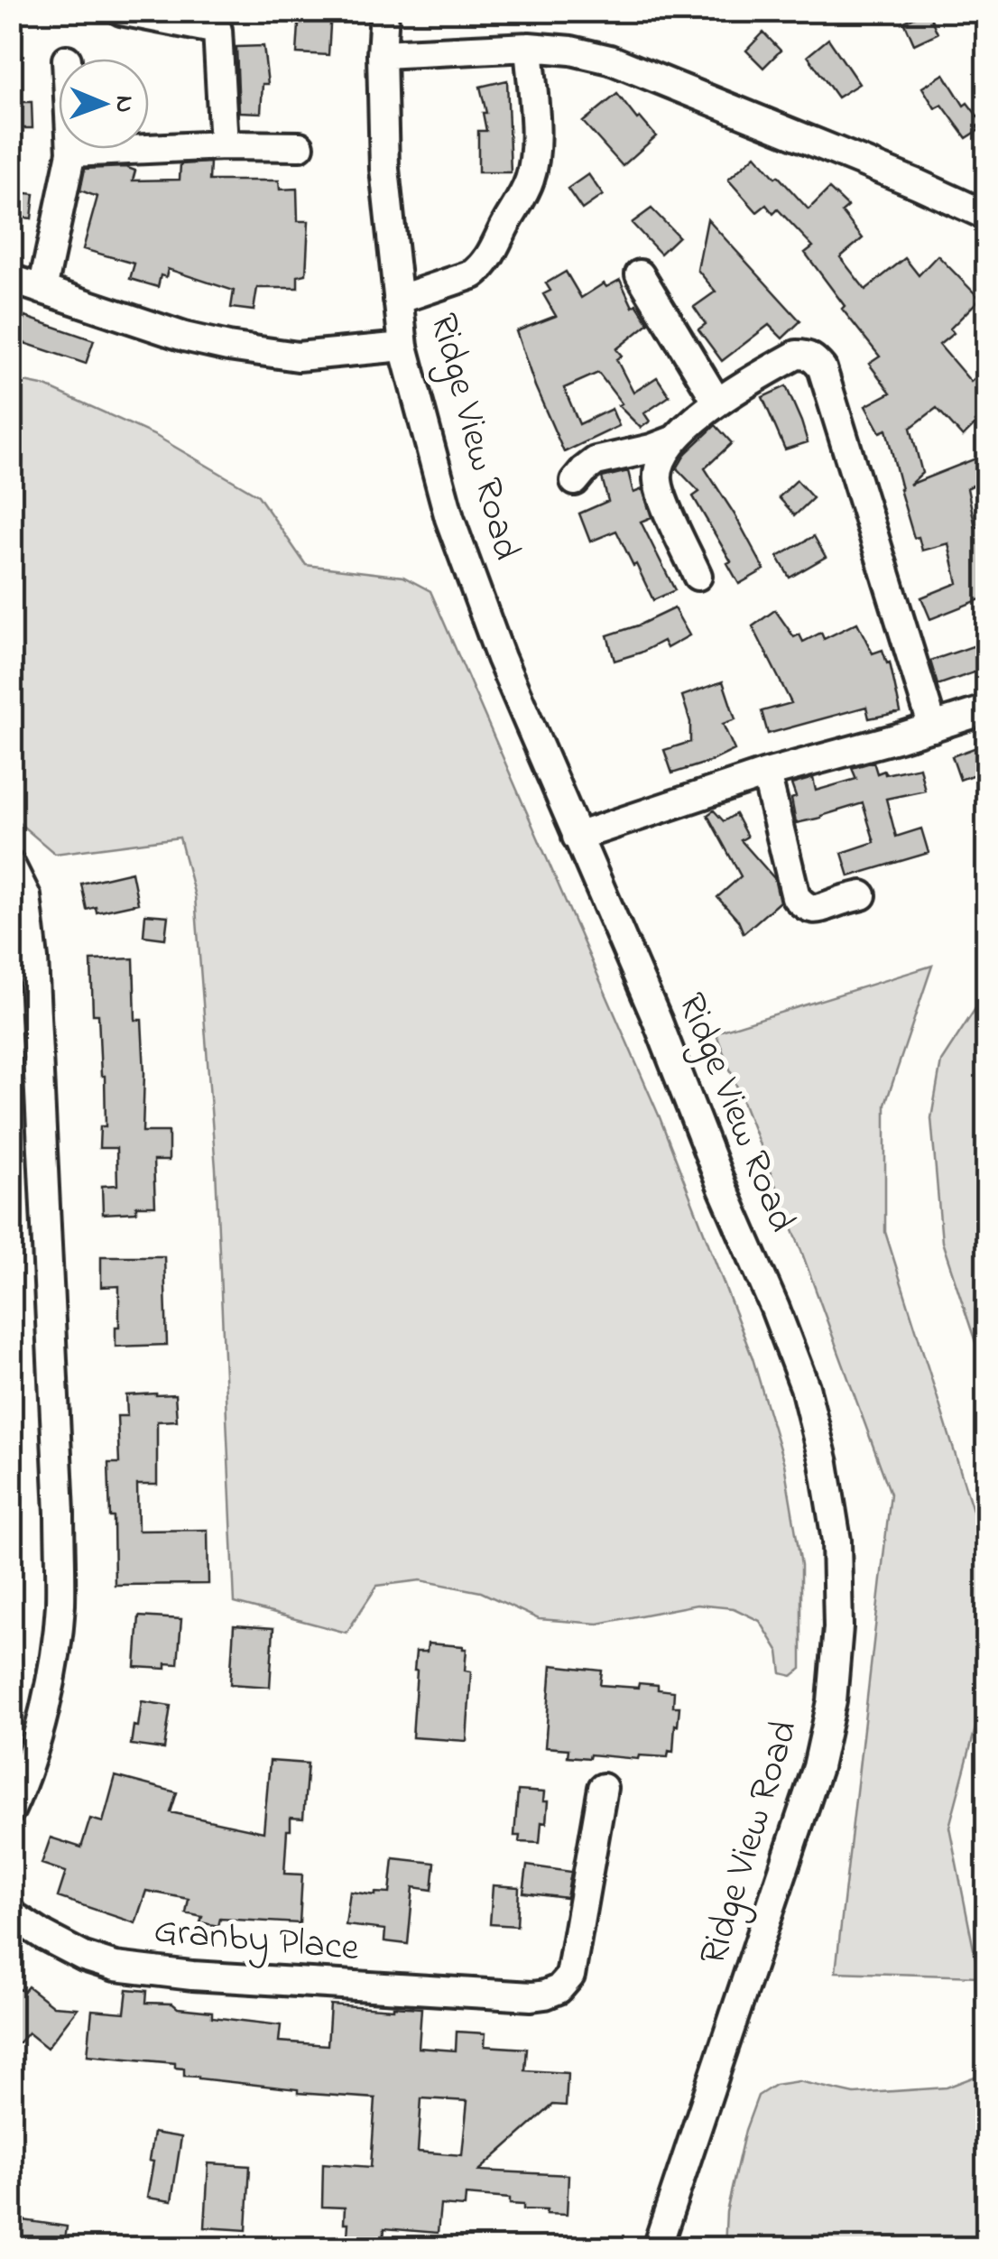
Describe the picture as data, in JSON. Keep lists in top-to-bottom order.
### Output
{
  "streets": {
    "street": ["Ridge View Road", "Granby Place"]
  },
  "north": "right"
}
